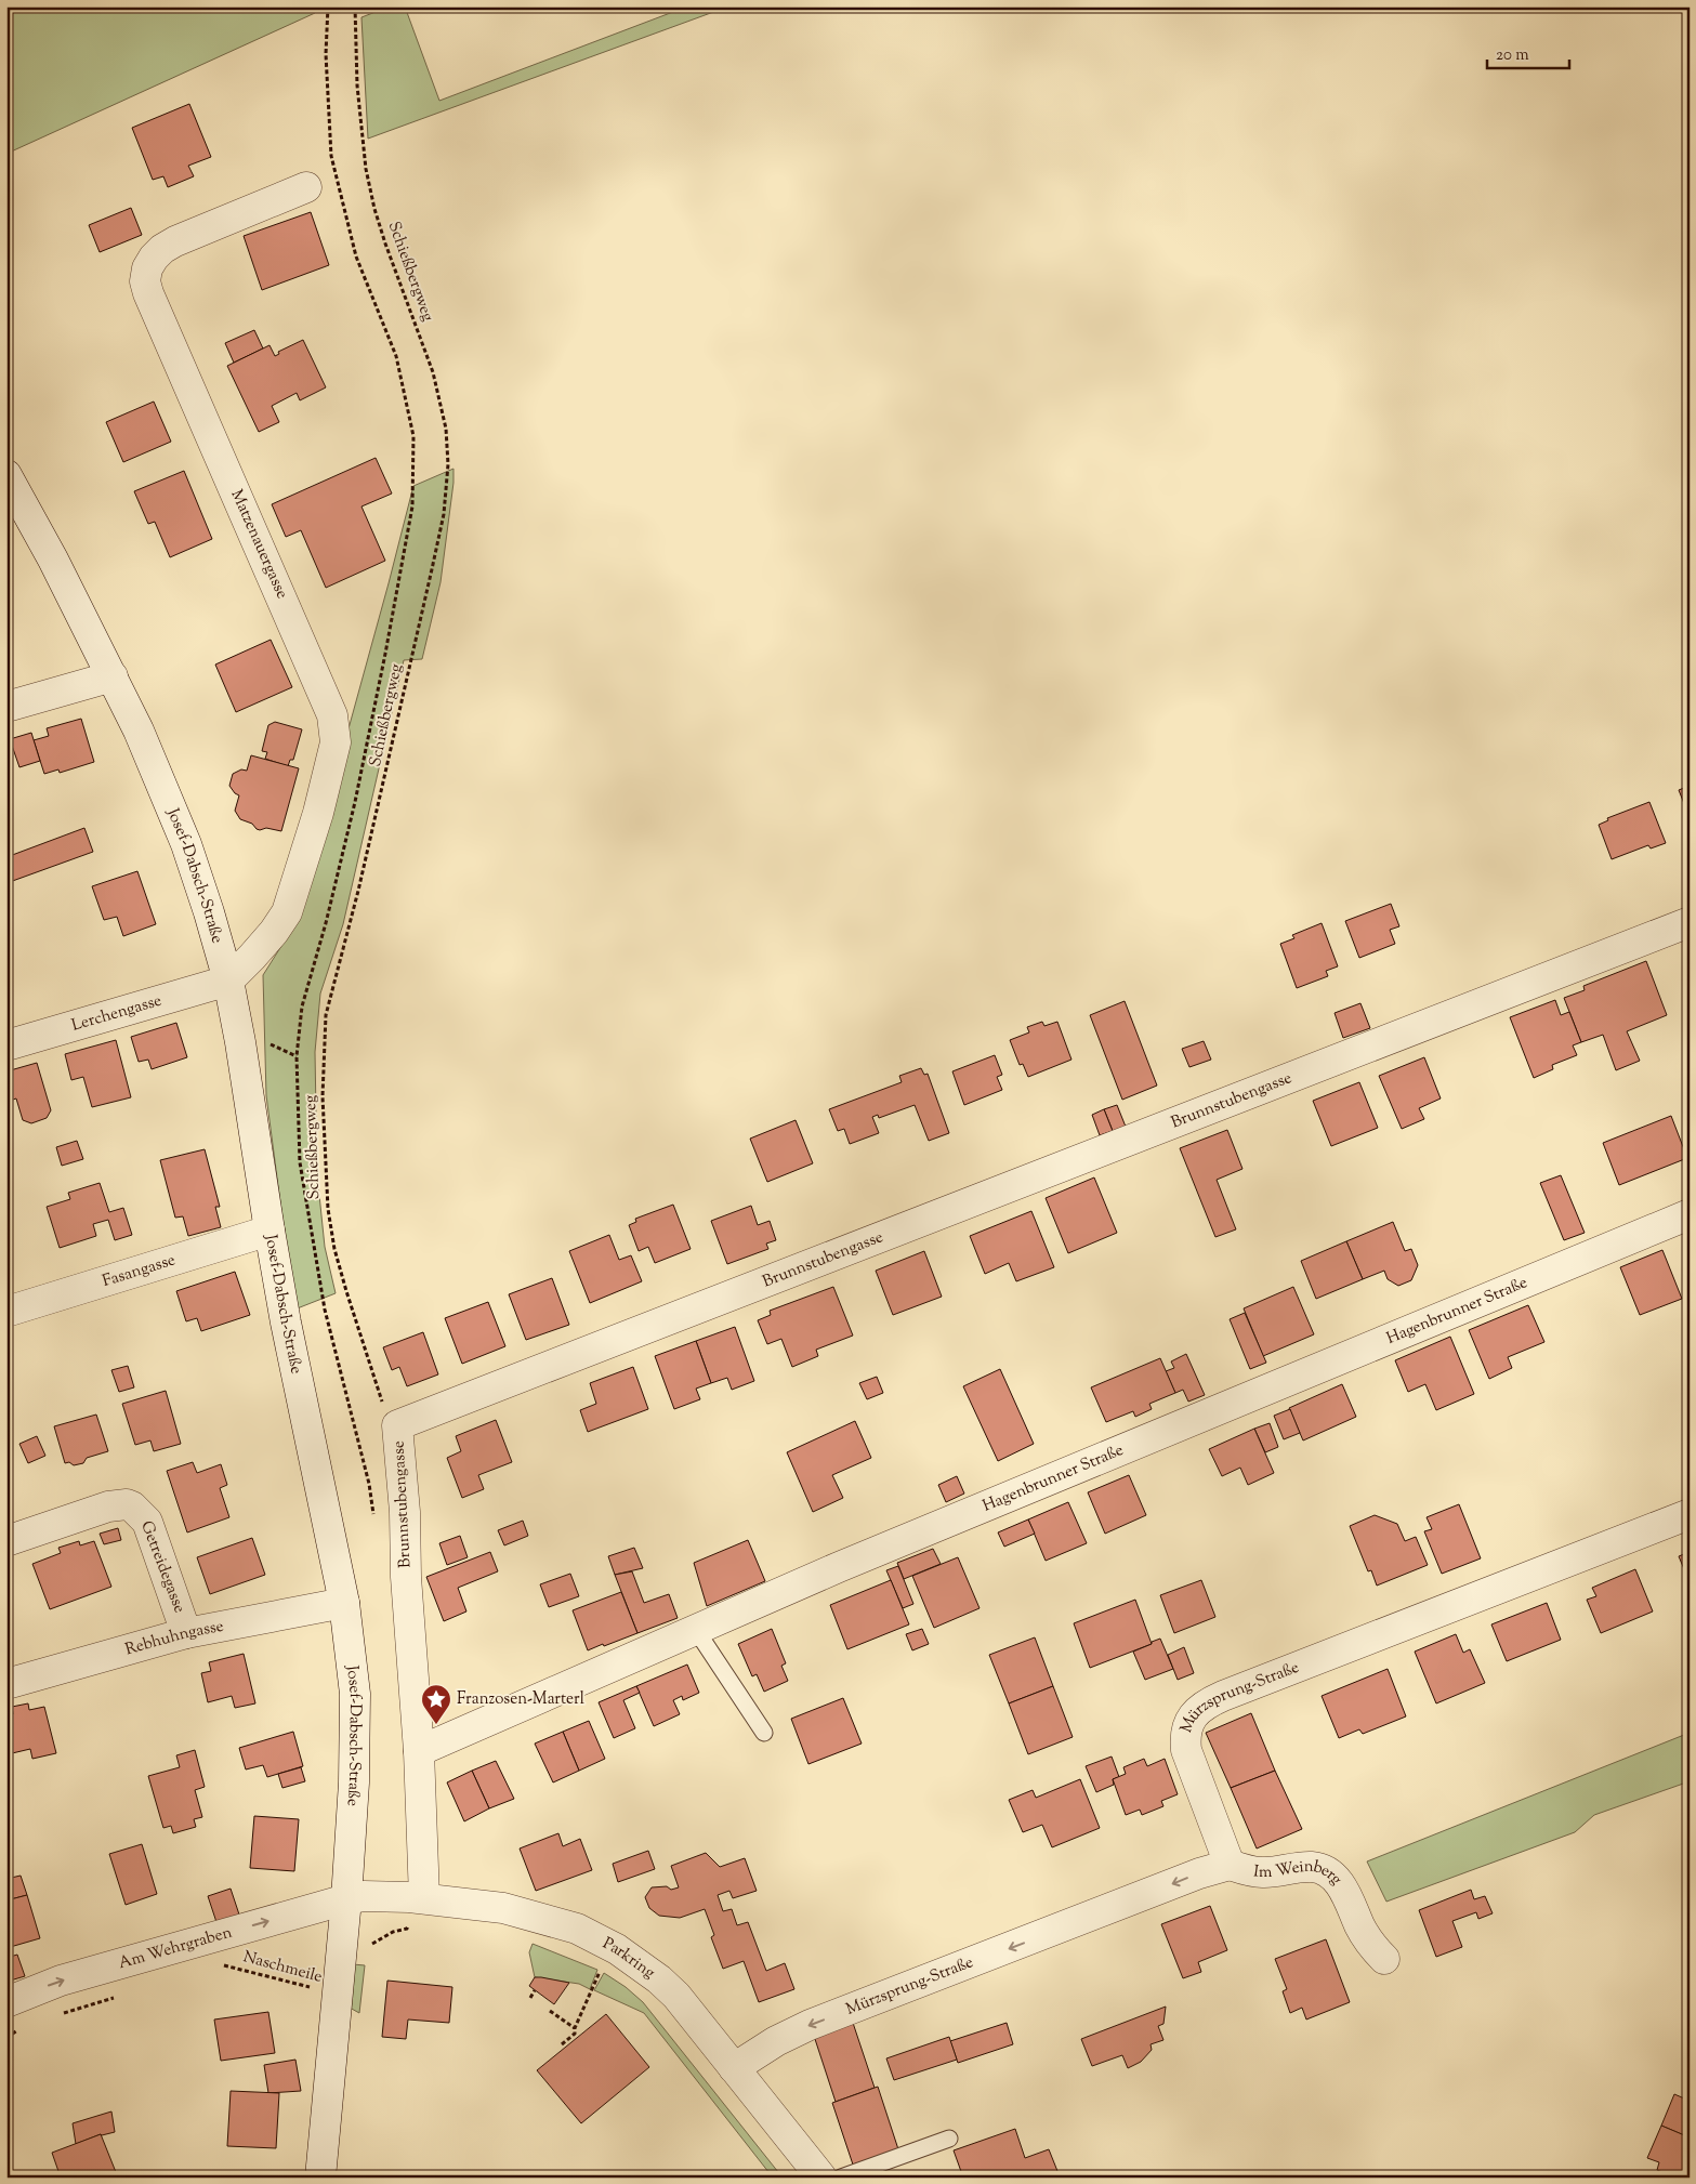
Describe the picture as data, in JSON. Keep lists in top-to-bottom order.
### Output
{
  "streets": {
    "street": [
      "Matzenauergasse",
      "Josef-Dabsch-Straße",
      "Lerchengasse",
      "Brunnstubengasse",
      "Fasangasse",
      "Hagenbrunner Straße",
      "Getreidegasse",
      "Rebhuhngasse",
      "Mürzsprung-Straße",
      "Im Weinberg",
      "Am Wehrgraben",
      "Parkring"
    ],
    "path": ["Schießbergweg", "Naschmeile"]
  },
  "crossings": [
    ["Schießbergweg", "Brunnstubengasse"],
    ["Matzenauergasse", "Josef-Dabsch-Straße"],
    ["Matzenauergasse", "Lerchengasse"],
    ["Josef-Dabsch-Straße", "Lerchengasse"],
    ["Josef-Dabsch-Straße", "Fasangasse"],
    ["Josef-Dabsch-Straße", "Rebhuhngasse"],
    ["Josef-Dabsch-Straße", "Am Wehrgraben"],
    ["Josef-Dabsch-Straße", "Parkring"],
    ["Josef-Dabsch-Straße", "Naschmeile"],
    ["Brunnstubengasse", "Hagenbrunner Straße"],
    ["Brunnstubengasse", "Parkring"],
    ["Getreidegasse", "Rebhuhngasse"],
    ["Mürzsprung-Straße", "Im Weinberg"],
    ["Mürzsprung-Straße", "Parkring"],
    ["Am Wehrgraben", "Parkring"]
  ],
  "one_way": ["Mürzsprung-Straße", "Am Wehrgraben"],
  "places": {
    "place": ["Franzosen-Marterl"]
  },
  "scale_bar": "20 m"
}
